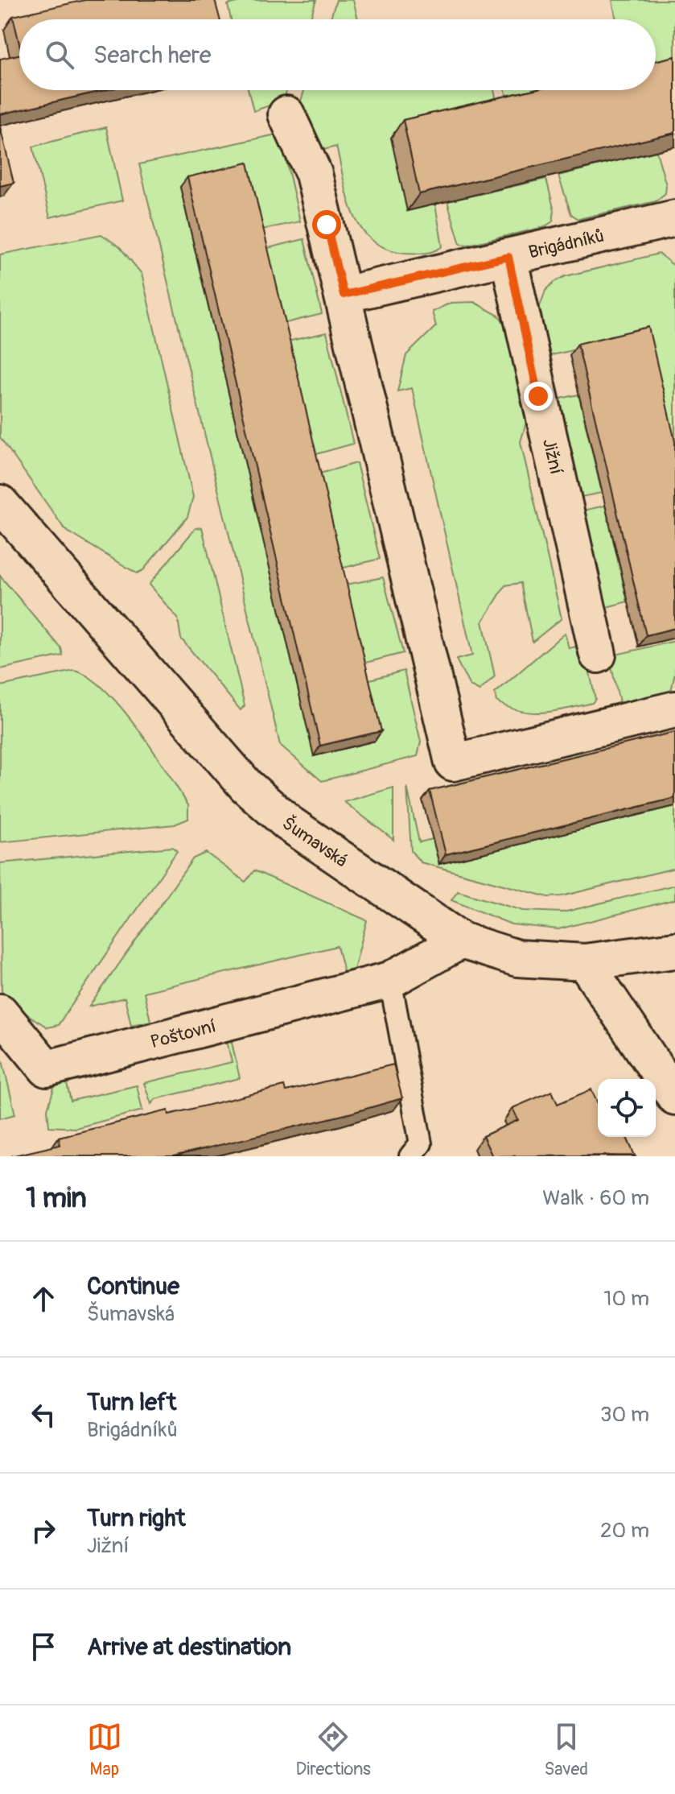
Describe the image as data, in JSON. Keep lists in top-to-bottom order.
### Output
{
  "streets": {
    "street": [
      "Brigádníků",
      "Jižní",
      "Šumavská",
      "Poštovní"
    ]
  },
  "crossings": [
    ["Brigádníků", "Jižní"],
    ["Šumavská", "Poštovní"]
  ],
  "page": {
    "search": "Search here",
    "heading": ["1 min", "Walk · 60 m"],
    "list": [
      ["Continue", "Šumavská", "10 m"],
      ["Turn left", "Brigádníků", "30 m"],
      ["Turn right", "Jižní", "20 m"],
      "Arrive at destination"
    ],
    "nav": ["Map", "Directions", "Saved"]
  }
}
